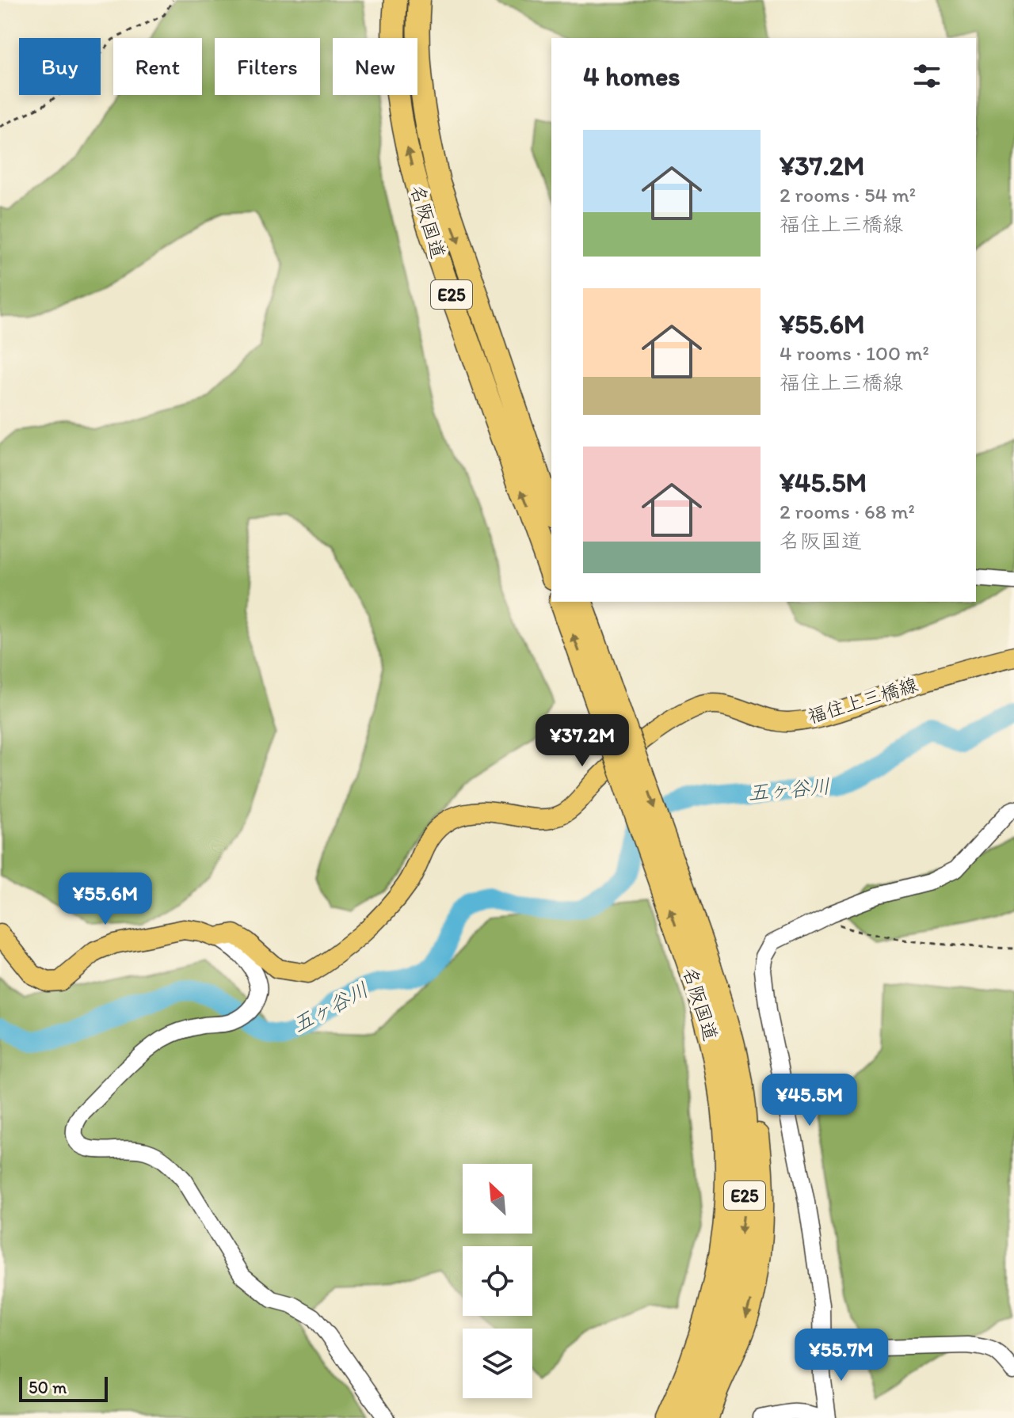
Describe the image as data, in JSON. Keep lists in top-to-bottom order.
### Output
{
  "streets": {
    "highway": ["名阪国道", "E25"],
    "main road": ["福住上三橋線"]
  },
  "water": ["五ヶ谷川"],
  "scale_bar": "50 m",
  "north": "top left",
  "page": {
    "chip": [
      "Buy",
      "Rent",
      "Filters",
      "New"
    ],
    "heading": "4 homes",
    "list": [
      {
        "name": "¥37.2M",
        "note": "2 rooms · 54 m² · 福住上三橋線"
      },
      {
        "name": "¥55.6M",
        "note": "4 rooms · 100 m² · 福住上三橋線"
      },
      {
        "name": "¥45.5M",
        "note": "2 rooms · 68 m² · 名阪国道"
      }
    ],
    "price": [
      "¥37.2M",
      "¥55.6M",
      "¥45.5M",
      "¥55.7M"
    ],
    "scale": "50 m"
  }
}
